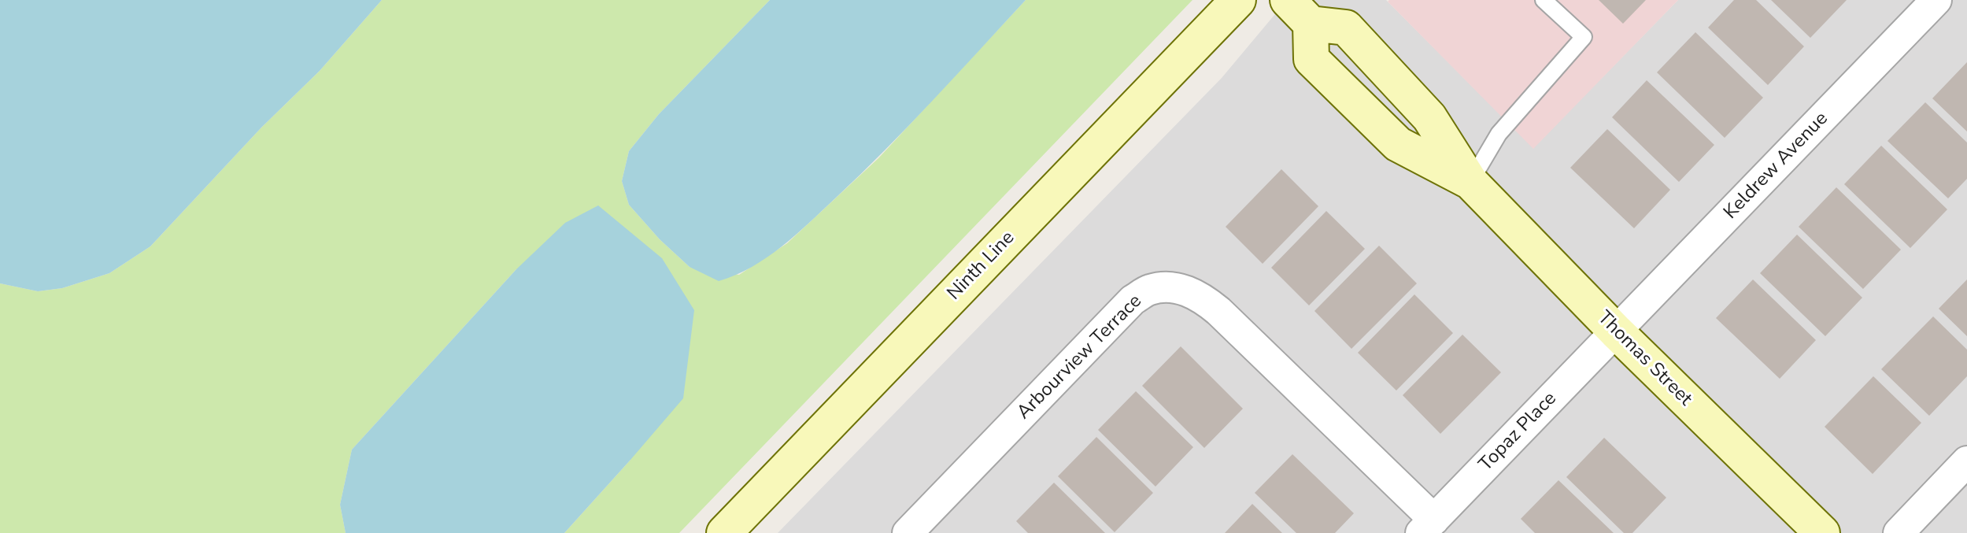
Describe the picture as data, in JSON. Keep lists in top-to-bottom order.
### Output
{
  "streets": {
    "street": [
      "Keldrew Avenue",
      "Ninth Line",
      "Arbourview Terrace",
      "Thomas Street",
      "Topaz Place"
    ]
  },
  "crossings": [
    ["Keldrew Avenue", "Thomas Street"],
    ["Keldrew Avenue", "Topaz Place"],
    ["Arbourview Terrace", "Topaz Place"],
    ["Thomas Street", "Topaz Place"]
  ]
}
